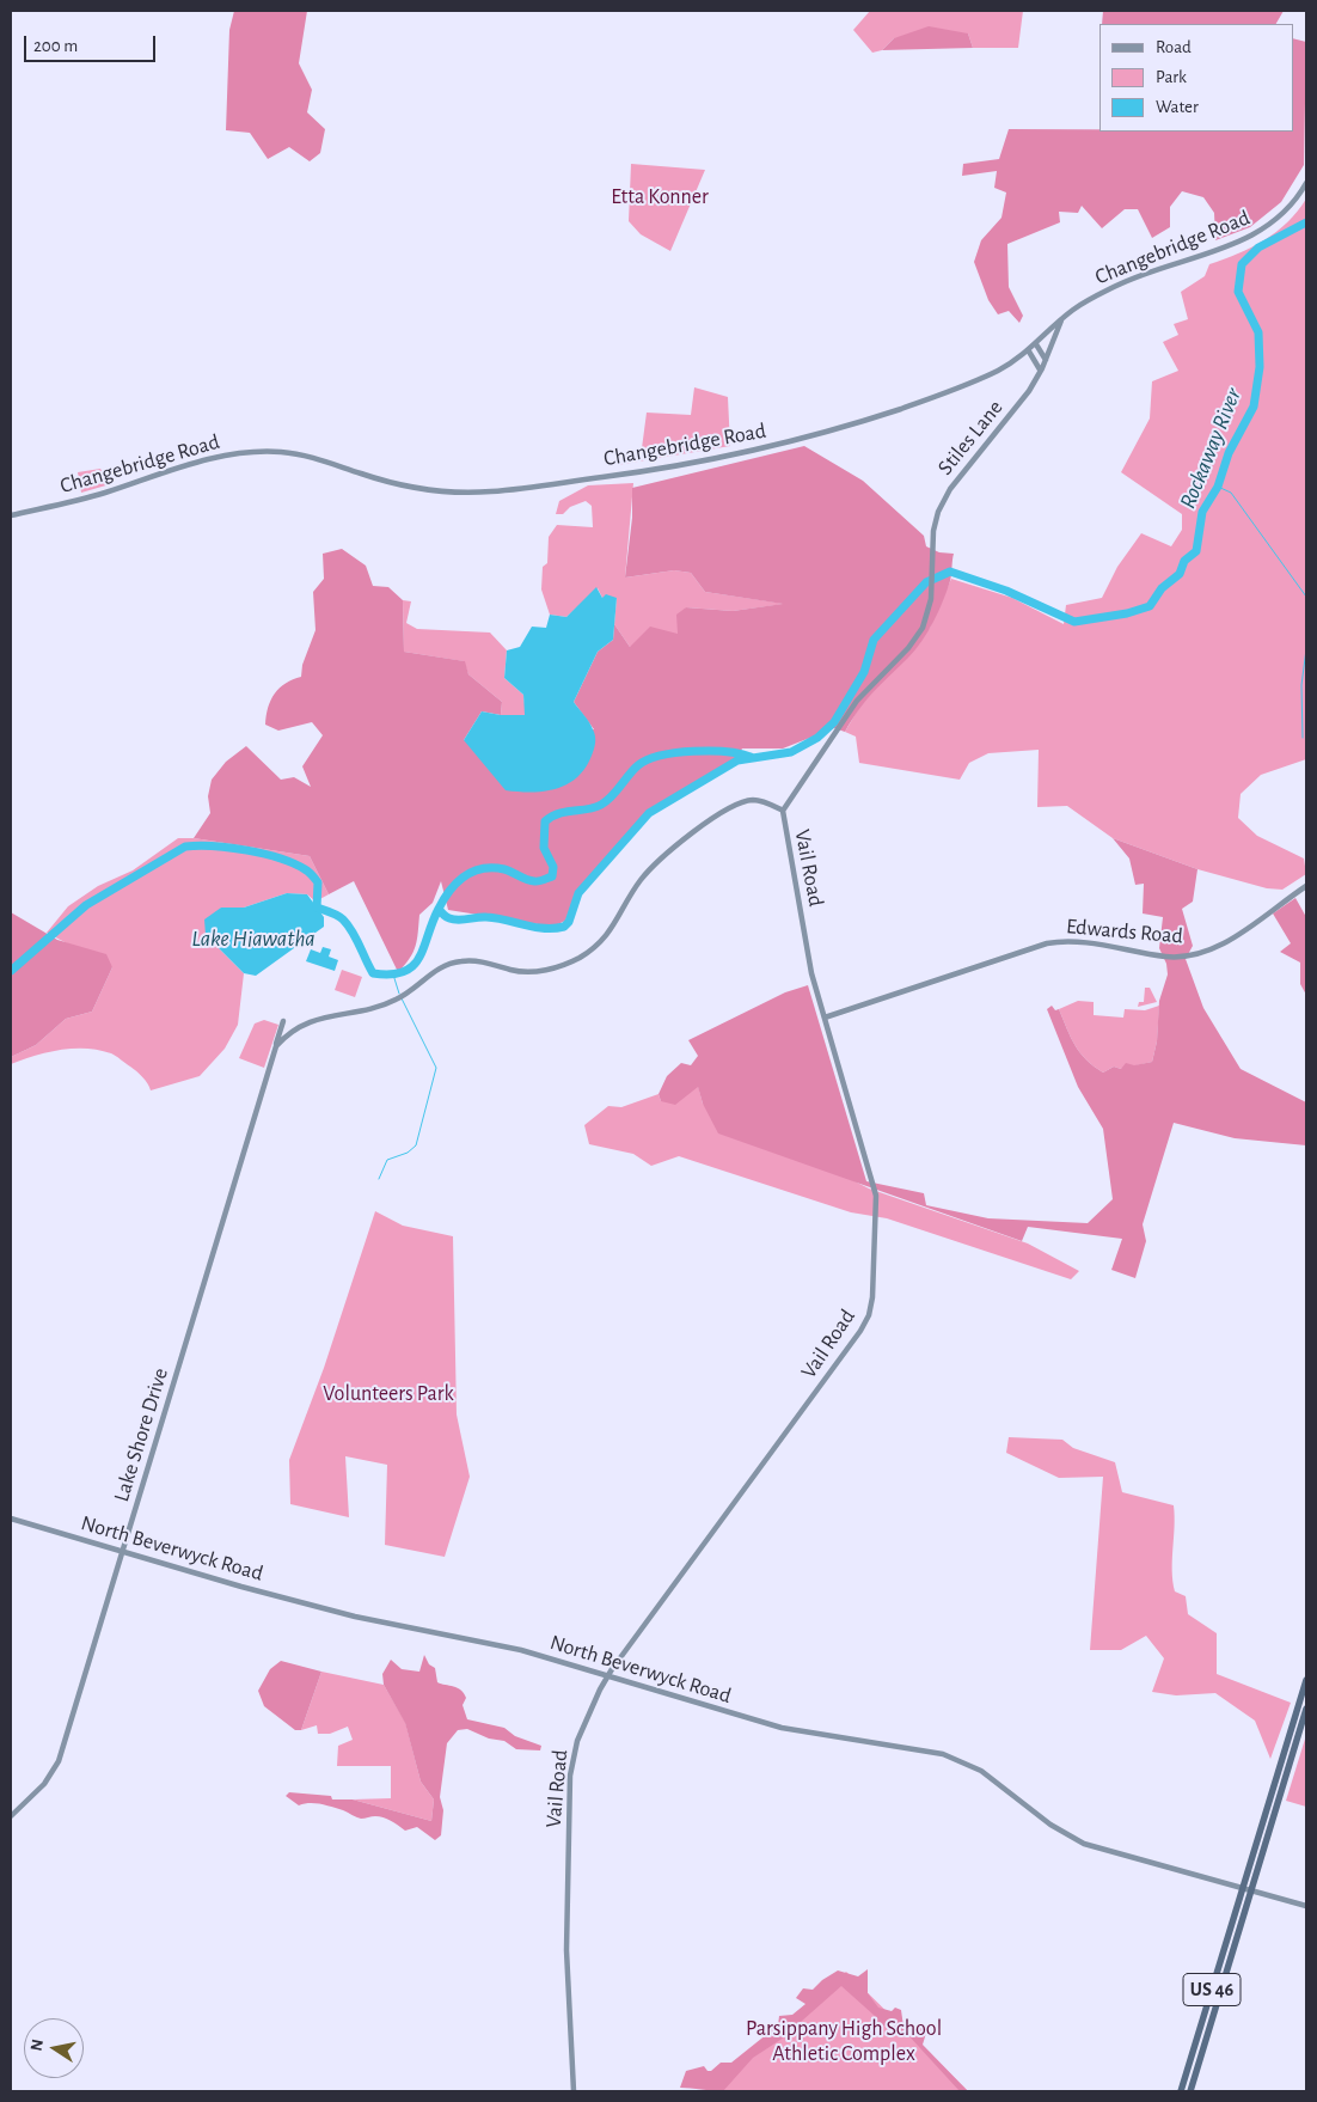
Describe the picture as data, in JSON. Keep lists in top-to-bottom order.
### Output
{
  "streets": {
    "highway": ["US 46"],
    "street": [
      "Changebridge Road",
      "Stiles Lane",
      "Vail Road",
      "Edwards Road",
      "Lake Shore Drive",
      "North Beverwyck Road"
    ]
  },
  "crossings": [
    ["Changebridge Road", "Stiles Lane"],
    ["Stiles Lane", "Vail Road"],
    ["Vail Road", "Edwards Road"],
    ["Vail Road", "North Beverwyck Road"],
    ["Lake Shore Drive", "North Beverwyck Road"],
    ["North Beverwyck Road", "US 46"]
  ],
  "water": ["Rockaway River", "Lake Hiawatha"],
  "parks": ["Etta Konner", "Volunteers Park", "Parsippany High School Athletic Complex"],
  "legend": ["Road", "Park", "Water"],
  "scale_bar": "200 m",
  "north": "left"
}
